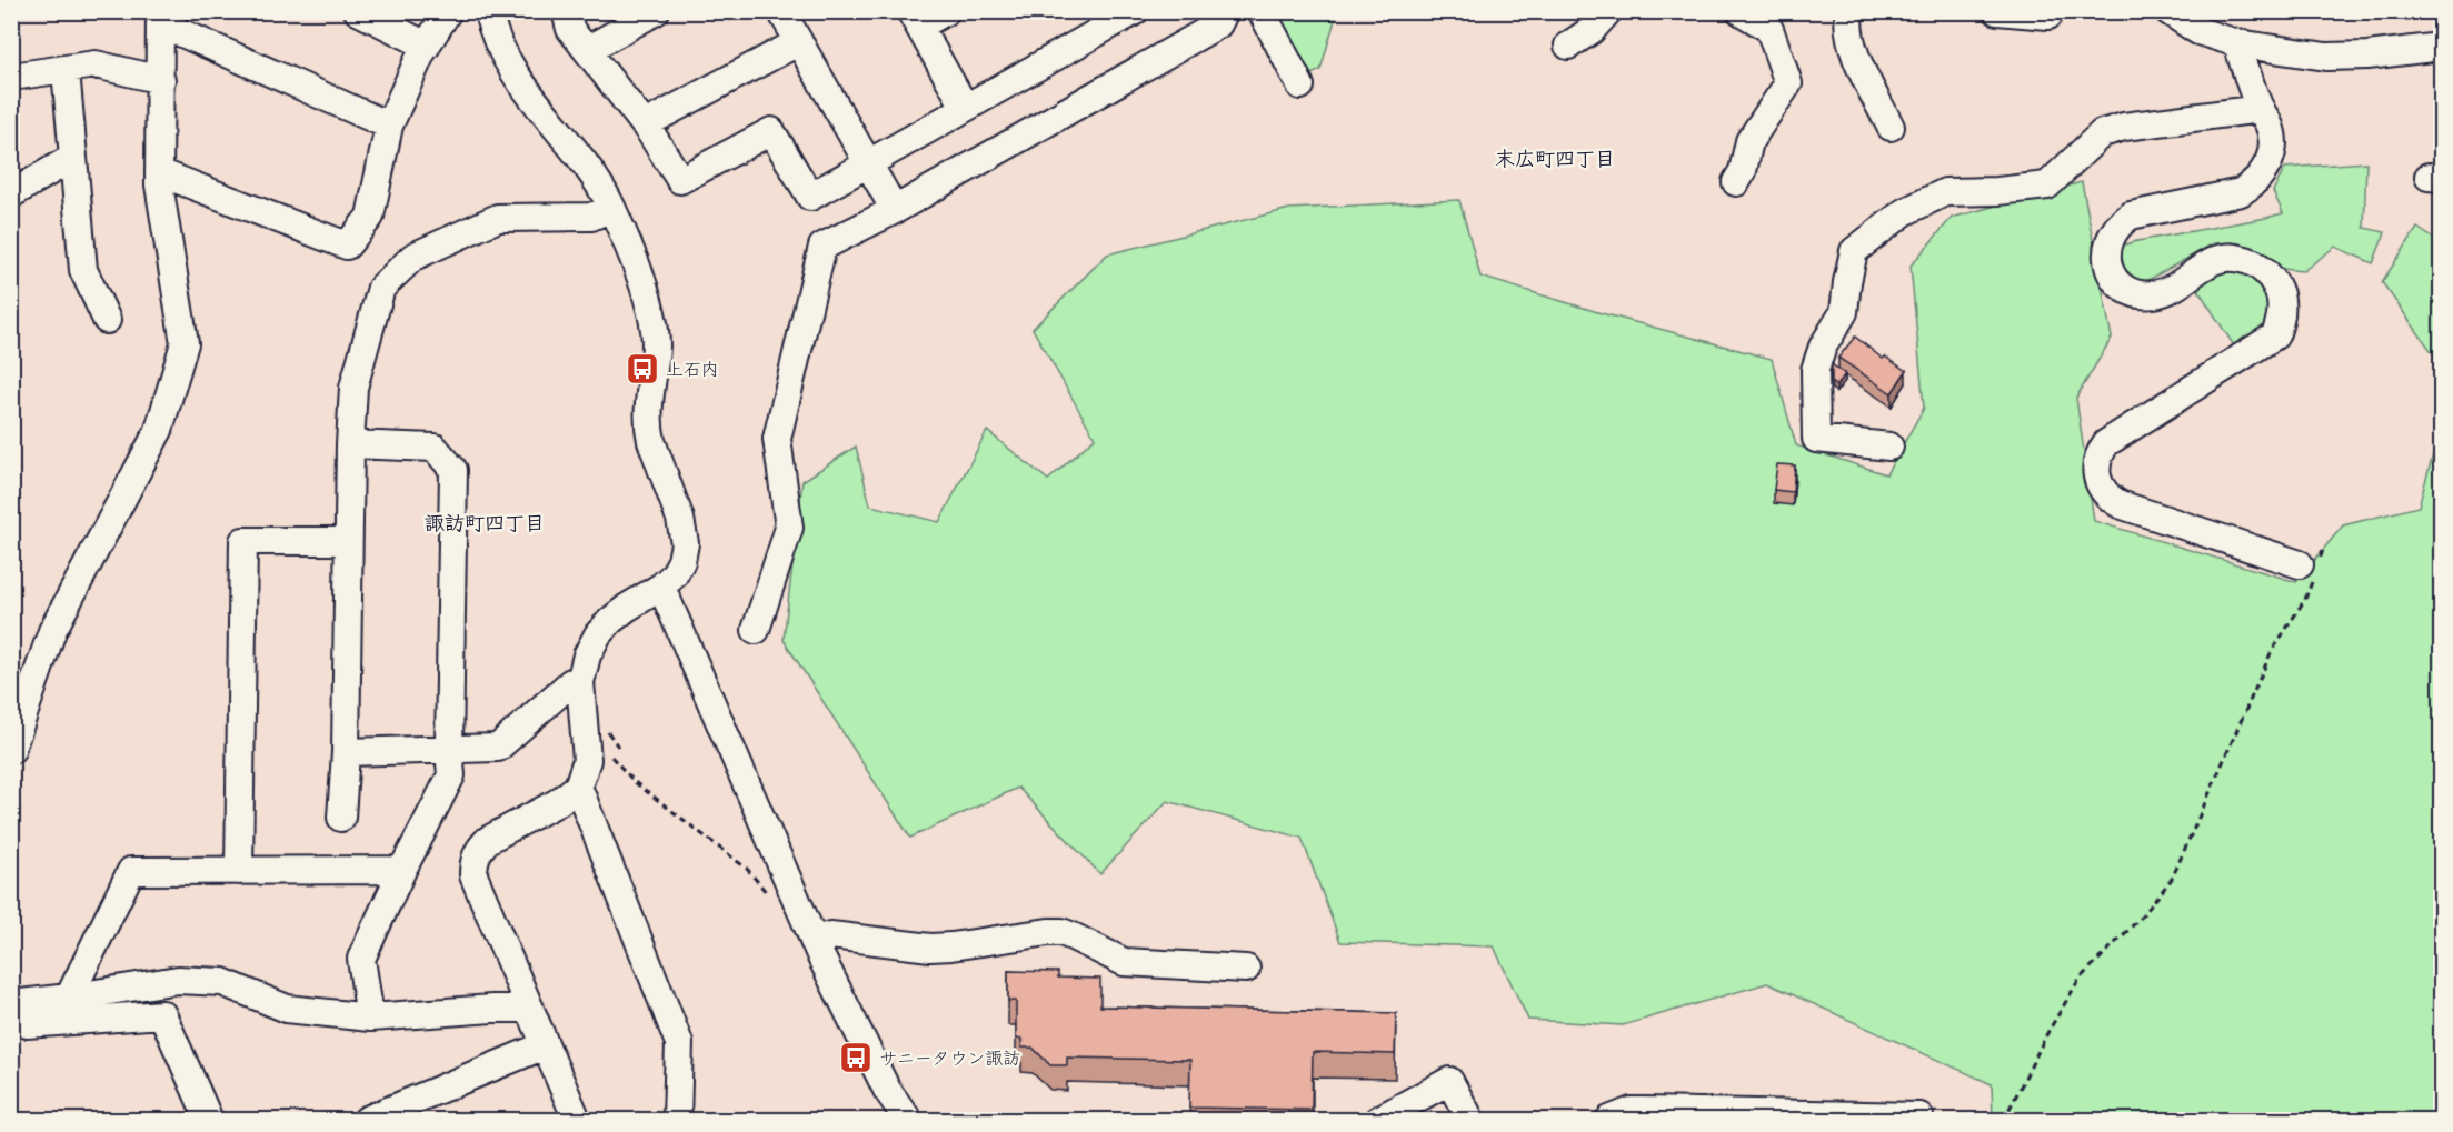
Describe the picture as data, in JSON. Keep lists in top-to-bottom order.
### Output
{
  "districts": ["末広町四丁目", "諏訪町四丁目"],
  "places": {
    "bus stop": ["上石内", "サニータウン諏訪"]
  }
}
